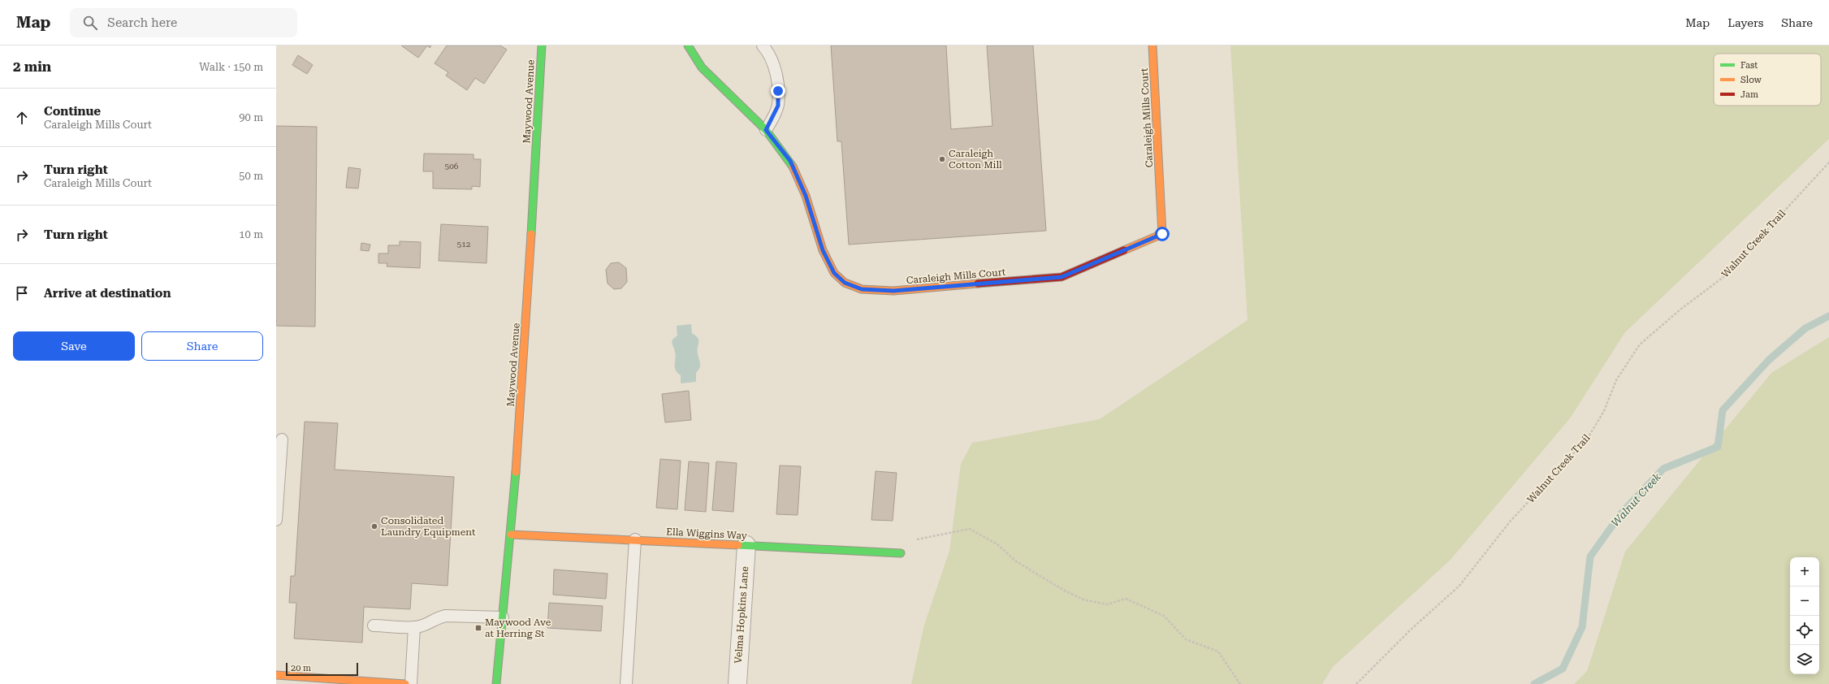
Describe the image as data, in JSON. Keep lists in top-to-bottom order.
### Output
{
  "streets": {
    "street": [
      "Maywood Avenue",
      "Caraleigh Mills Court",
      "Ella Wiggins Way",
      "Velma Hopkins Lane"
    ],
    "path": ["Walnut Creek Trail"]
  },
  "crossings": [
    ["Maywood Avenue", "Ella Wiggins Way"],
    ["Ella Wiggins Way", "Velma Hopkins Lane"]
  ],
  "water": ["Walnut Creek"],
  "places": {
    "other": ["Caraleigh Cotton Mill", "Consolidated Laundry Equipment"],
    "transit": ["Maywood Ave at Herring St"]
  },
  "house_numbers": ["506", "512"],
  "legend": ["Fast", "Slow", "Jam"],
  "scale_bar": "20 m",
  "page": {
    "header": "Map",
    "search": "Search here",
    "nav": ["Map", "Layers", "Share"],
    "heading": ["2 min", "Walk · 150 m"],
    "list": [
      ["Continue", "Caraleigh Mills Court", "90 m"],
      ["Turn right", "Caraleigh Mills Court", "50 m"],
      ["Turn right", "10 m"],
      "Arrive at destination"
    ],
    "buttons": ["Save", "Share"],
    "map_buttons": ["+", "−"],
    "scale": "20 m"
  }
}
